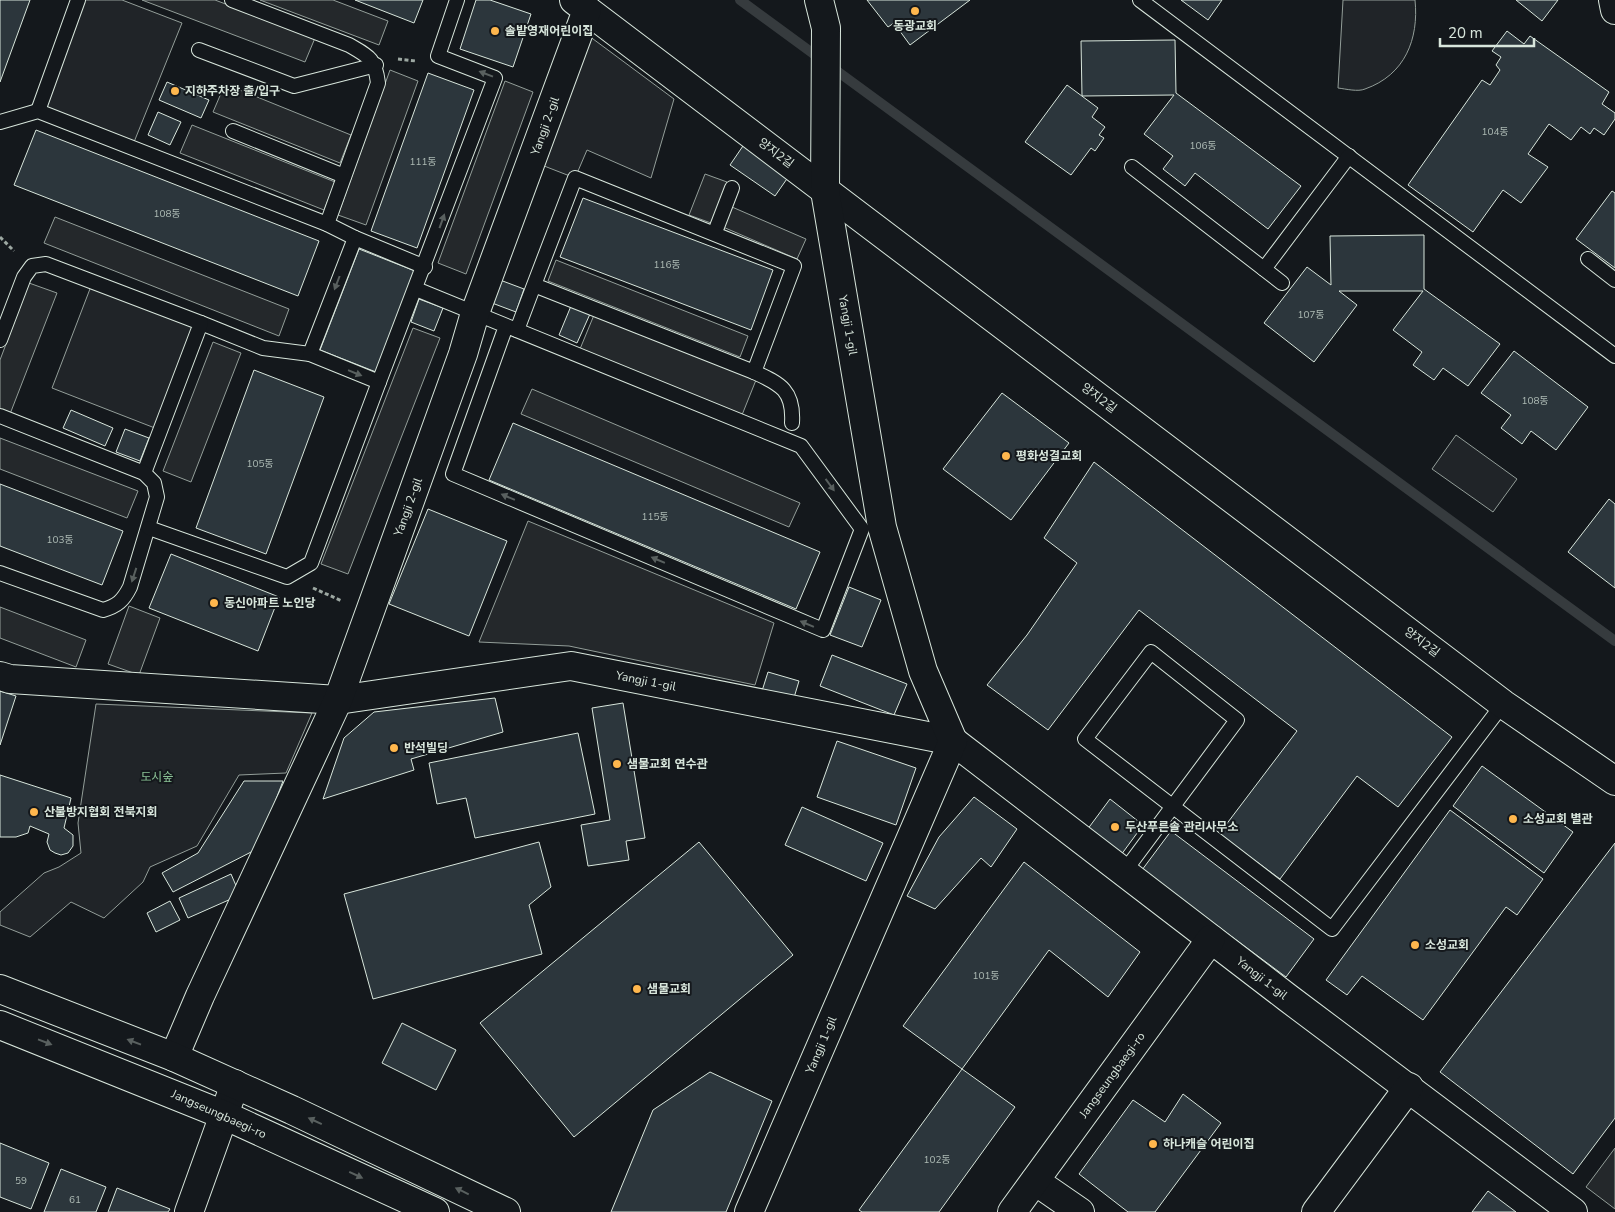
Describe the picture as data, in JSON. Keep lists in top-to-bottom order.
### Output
{
  "streets": {
    "street": [
      "Yangji 2-gil",
      "양지2길",
      "Yangji 1-gil",
      "Jangseungbaegi-ro"
    ]
  },
  "crossings": [
    ["Yangji 2-gil", "양지2길"],
    ["Yangji 2-gil", "Yangji 1-gil"],
    ["양지2길", "Yangji 1-gil"],
    ["Yangji 1-gil", "Jangseungbaegi-ro"]
  ],
  "parks": ["도시숲"],
  "places": [
    "동광교회",
    "솔밭영재어린이집",
    "지하주차장 출/입구",
    "평화성결교회",
    "동신아파트 노인당",
    "반석빌딩",
    "샘물교회 연수관",
    "산불방지협회 전북지회",
    "소성교회 별관",
    "두산푸른솔 관리사무소",
    "소성교회",
    "샘물교회",
    "하나캐슬 어린이집"
  ],
  "house_numbers": [
    "104동",
    "106동",
    "111동",
    "108동",
    "116동",
    "107동",
    "108동",
    "105동",
    "115동",
    "103동",
    "101동",
    "102동",
    "59",
    "61"
  ],
  "scale_bar": "20 m"
}
